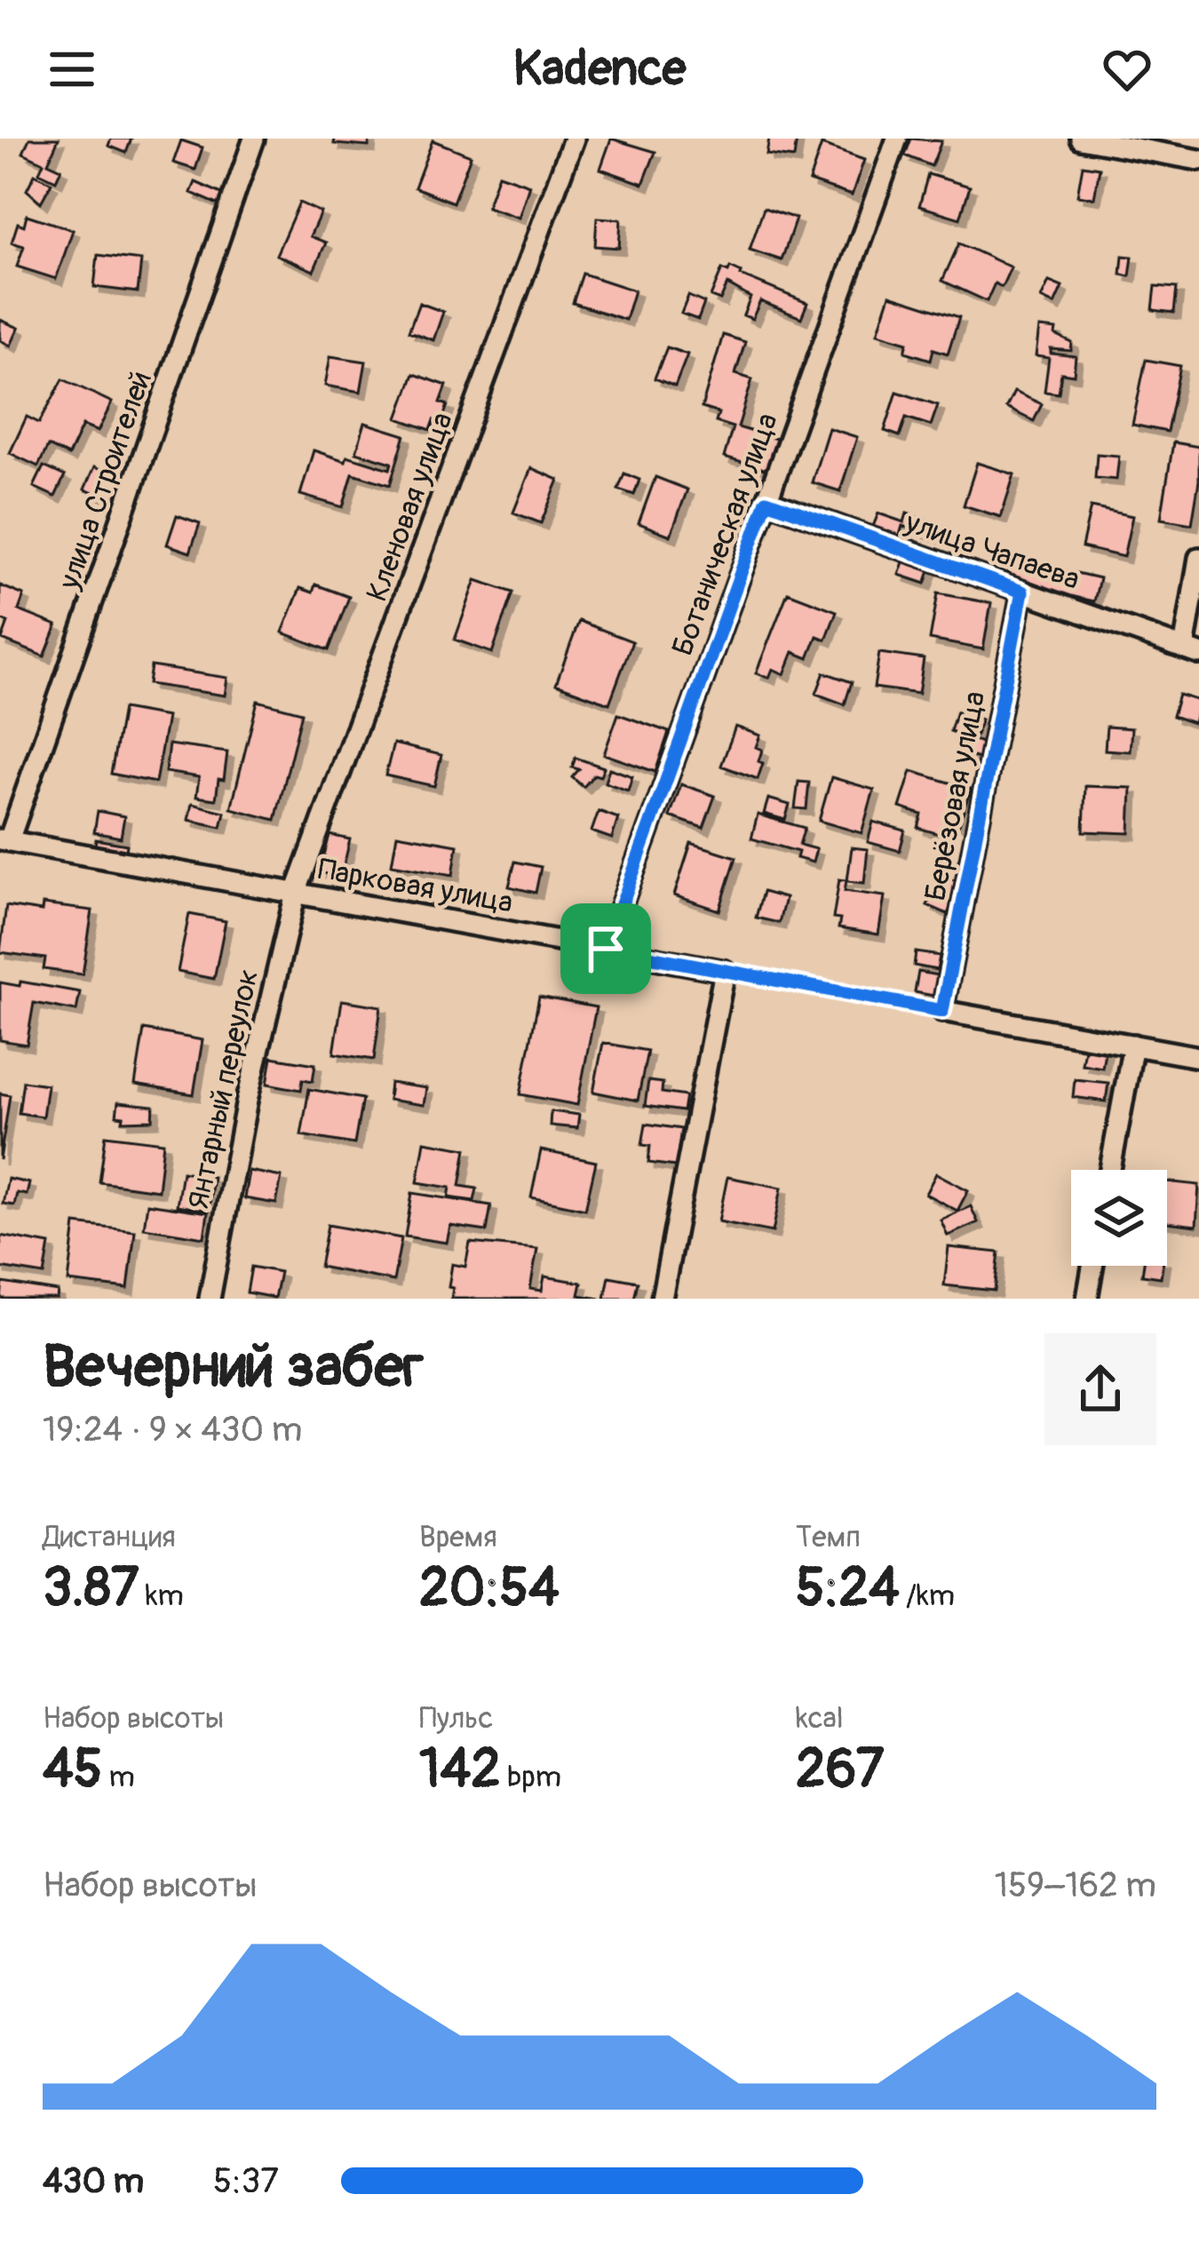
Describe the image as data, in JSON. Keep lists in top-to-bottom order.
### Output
{
  "streets": {
    "street": [
      "улица Строителей",
      "Кленовая улица",
      "Ботаническая улица",
      "улица Чапаева",
      "Берёзовая улица",
      "Парковая улица",
      "Янтарный переулок"
    ]
  },
  "crossings": [
    ["улица Строителей", "Парковая улица"],
    ["Кленовая улица", "Парковая улица"],
    ["Кленовая улица", "Янтарный переулок"],
    ["Ботаническая улица", "улица Чапаева"],
    ["Ботаническая улица", "Парковая улица"],
    ["улица Чапаева", "Берёзовая улица"],
    ["Парковая улица", "Янтарный переулок"]
  ],
  "page": {
    "header": "Kadence",
    "heading": ["Вечерний забег", "19:24 · 9 × 430 m"],
    "stats": [
      ["Дистанция", "3.87 km"],
      ["Время", "20:54"],
      ["Темп", "5:24 /km"],
      ["Набор высоты", "45 m"],
      ["Пульс", "142 bpm"],
      ["kcal", "267"]
    ],
    "chart": ["Набор высоты", "159–162 m"],
    "list": [
      {
        "name": "430 m",
        "note": "5:37"
      }
    ]
  }
}
